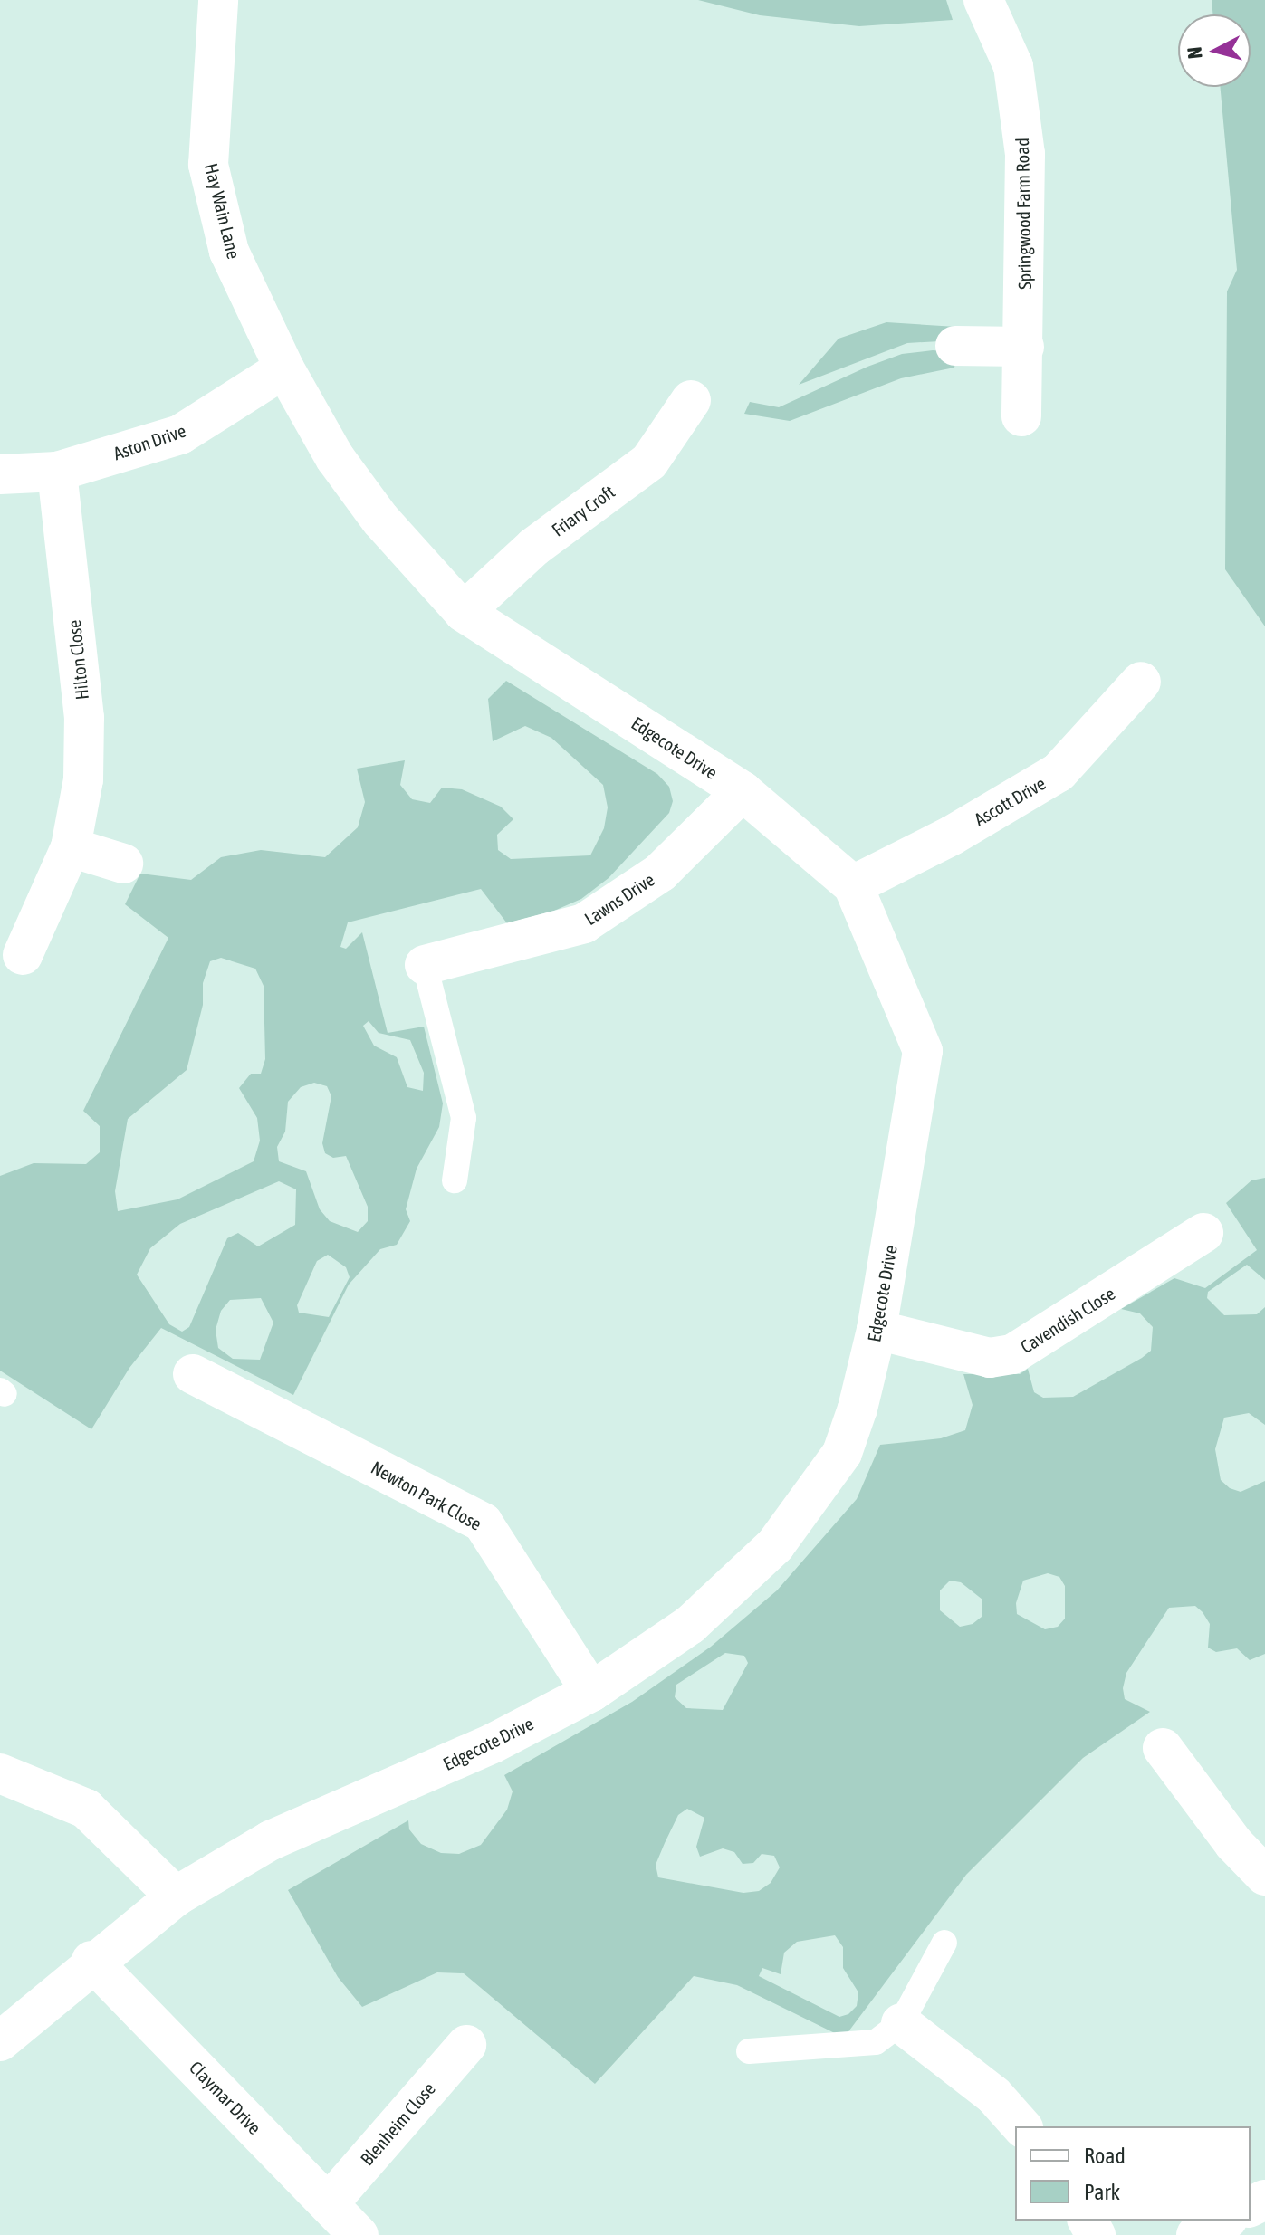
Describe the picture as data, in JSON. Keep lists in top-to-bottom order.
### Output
{
  "streets": {
    "street": [
      "Hay Wain Lane",
      "Springwood Farm Road",
      "Aston Drive",
      "Friary Croft",
      "Hilton Close",
      "Edgecote Drive",
      "Ascott Drive",
      "Lawns Drive",
      "Cavendish Close",
      "Newton Park Close",
      "Claymar Drive",
      "Blenheim Close"
    ]
  },
  "crossings": [
    ["Hay Wain Lane", "Aston Drive"],
    ["Hay Wain Lane", "Edgecote Drive"],
    ["Aston Drive", "Hilton Close"],
    ["Aston Drive", "Edgecote Drive"],
    ["Friary Croft", "Edgecote Drive"],
    ["Edgecote Drive", "Ascott Drive"],
    ["Edgecote Drive", "Lawns Drive"],
    ["Edgecote Drive", "Cavendish Close"],
    ["Edgecote Drive", "Newton Park Close"],
    ["Edgecote Drive", "Claymar Drive"],
    ["Claymar Drive", "Blenheim Close"]
  ],
  "legend": ["Road", "Park"],
  "north": "left"
}
